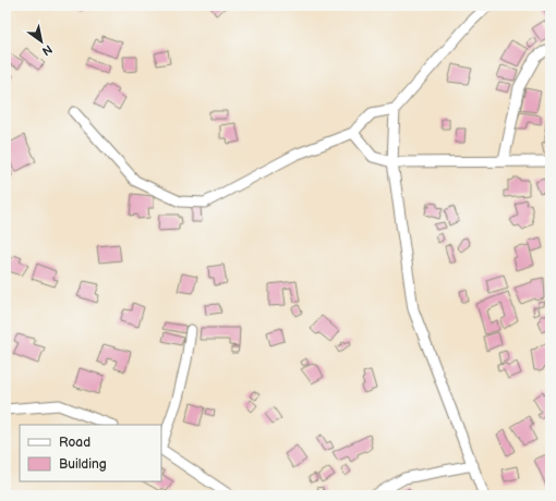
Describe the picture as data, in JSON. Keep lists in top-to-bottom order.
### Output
{
  "legend": ["Road", "Building"],
  "north": "bottom right"
}
